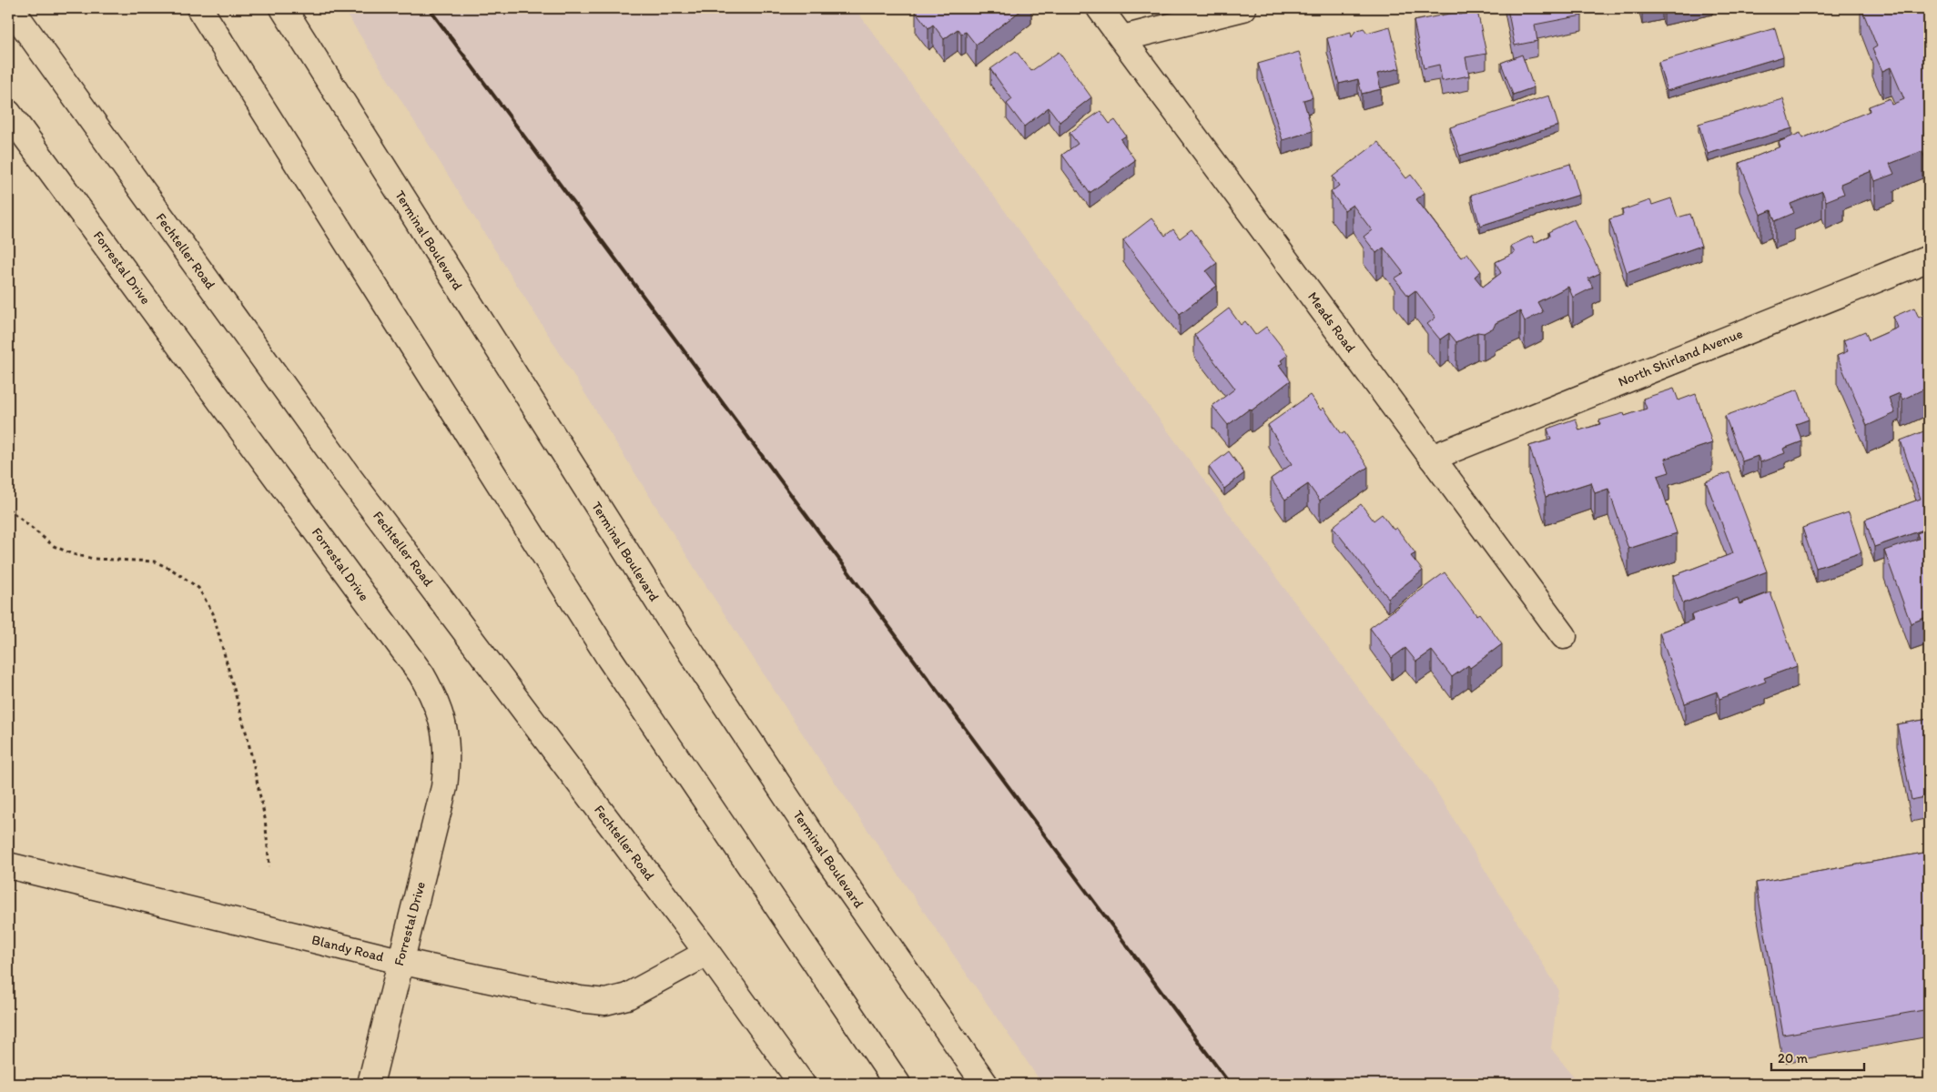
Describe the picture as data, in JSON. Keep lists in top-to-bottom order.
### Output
{
  "streets": {
    "street": [
      "Terminal Boulevard",
      "Fechteller Road",
      "Forrestal Drive",
      "Meads Road",
      "North Shirland Avenue",
      "Blandy Road"
    ]
  },
  "crossings": [
    ["Fechteller Road", "Blandy Road"],
    ["Forrestal Drive", "Blandy Road"],
    ["Meads Road", "North Shirland Avenue"]
  ],
  "scale_bar": "20 m"
}
